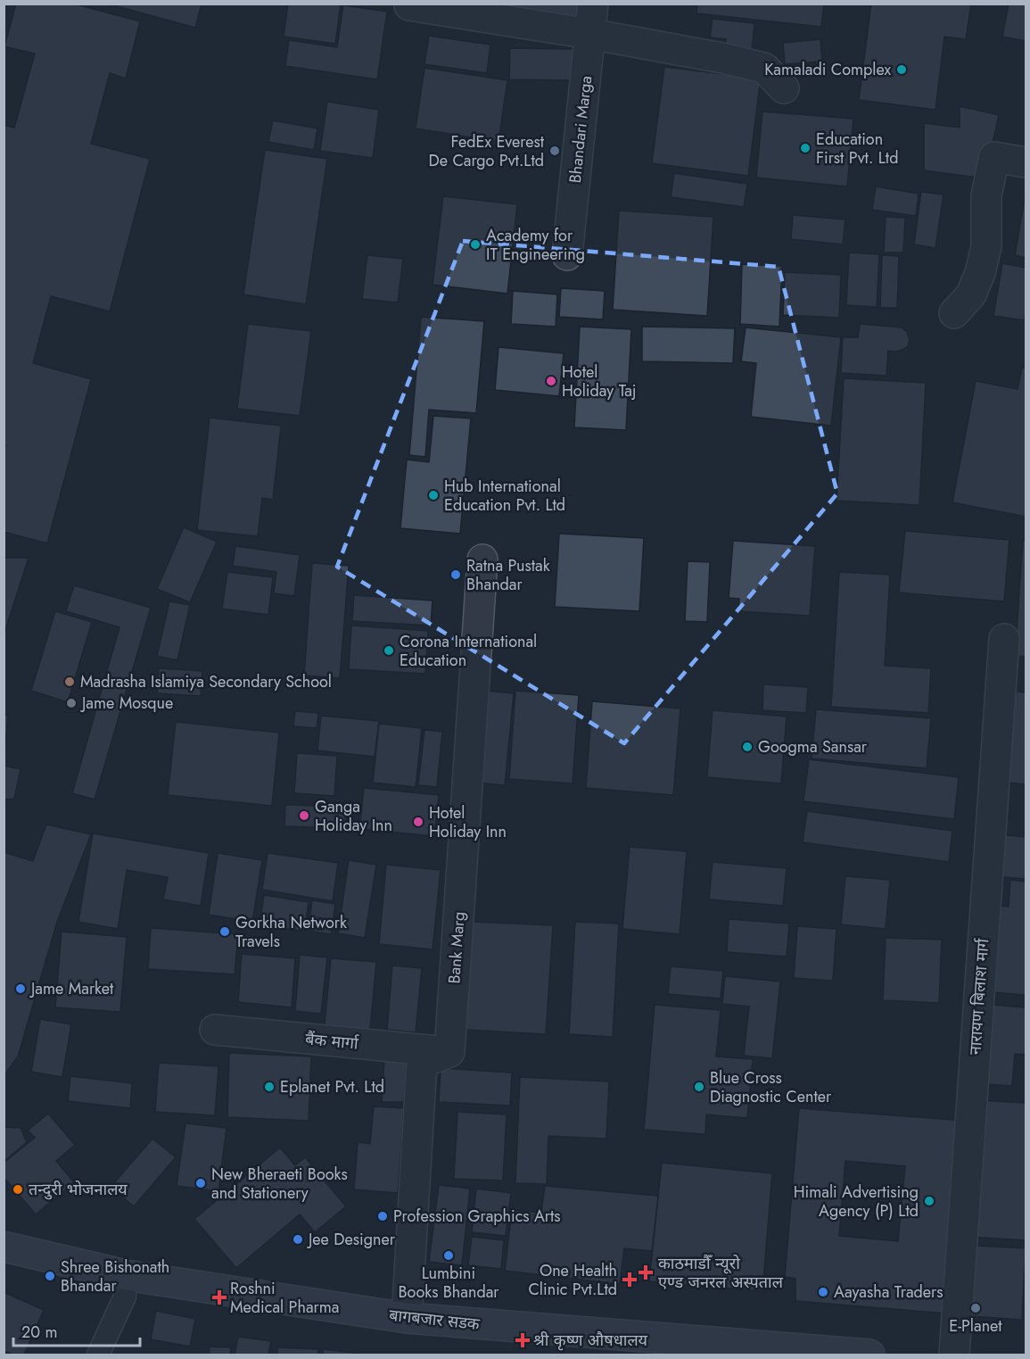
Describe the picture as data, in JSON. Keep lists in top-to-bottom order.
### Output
{
  "streets": {
    "main road": ["बागबजार सडक"],
    "street": [
      "Bhandari Marga",
      "Bank Marg",
      "नारायण बिलाश मार्ग",
      "बैंक मार्गा"
    ]
  },
  "crossings": [
    ["Bank Marg", "बैंक मार्गा"]
  ],
  "places": {
    "other": [
      "Kamaladi Complex",
      "Education First Pvt. Ltd",
      "FedEx Everest De Cargo Pvt.Ltd",
      "Academy for IT Engineering",
      "Hotel Holiday Taj",
      "Hub International Education Pvt. Ltd",
      "Ratna Pustak Bhandar",
      "Corona International Education",
      "Madrasha Islamiya Secondary School",
      "Jame Mosque",
      "Googma Sansar",
      "Ganga Holiday Inn",
      "Hotel Holiday Inn",
      "Gorkha Network Travels",
      "Jame Market",
      "Eplanet Pvt. Ltd",
      "Blue Cross Diagnostic Center",
      "New Bheraeti Books and Stationery",
      "तन्दुरी भोजनालय",
      "Himali Advertising Agency (P) Ltd",
      "Profession Graphics Arts",
      "Jee Designer",
      "Lumbini Books Bhandar",
      "Shree Bishonath Bhandar",
      "Aayasha Traders",
      "E-Planet"
    ],
    "health": [
      "काठमाडौँ न्यूरो एण्ड जनरल अस्पताल",
      "One Health Clinic Pvt.Ltd",
      "Roshni Medical Pharma",
      "श्री कृष्ण औषधालय"
    ]
  },
  "scale_bar": "20 m"
}
